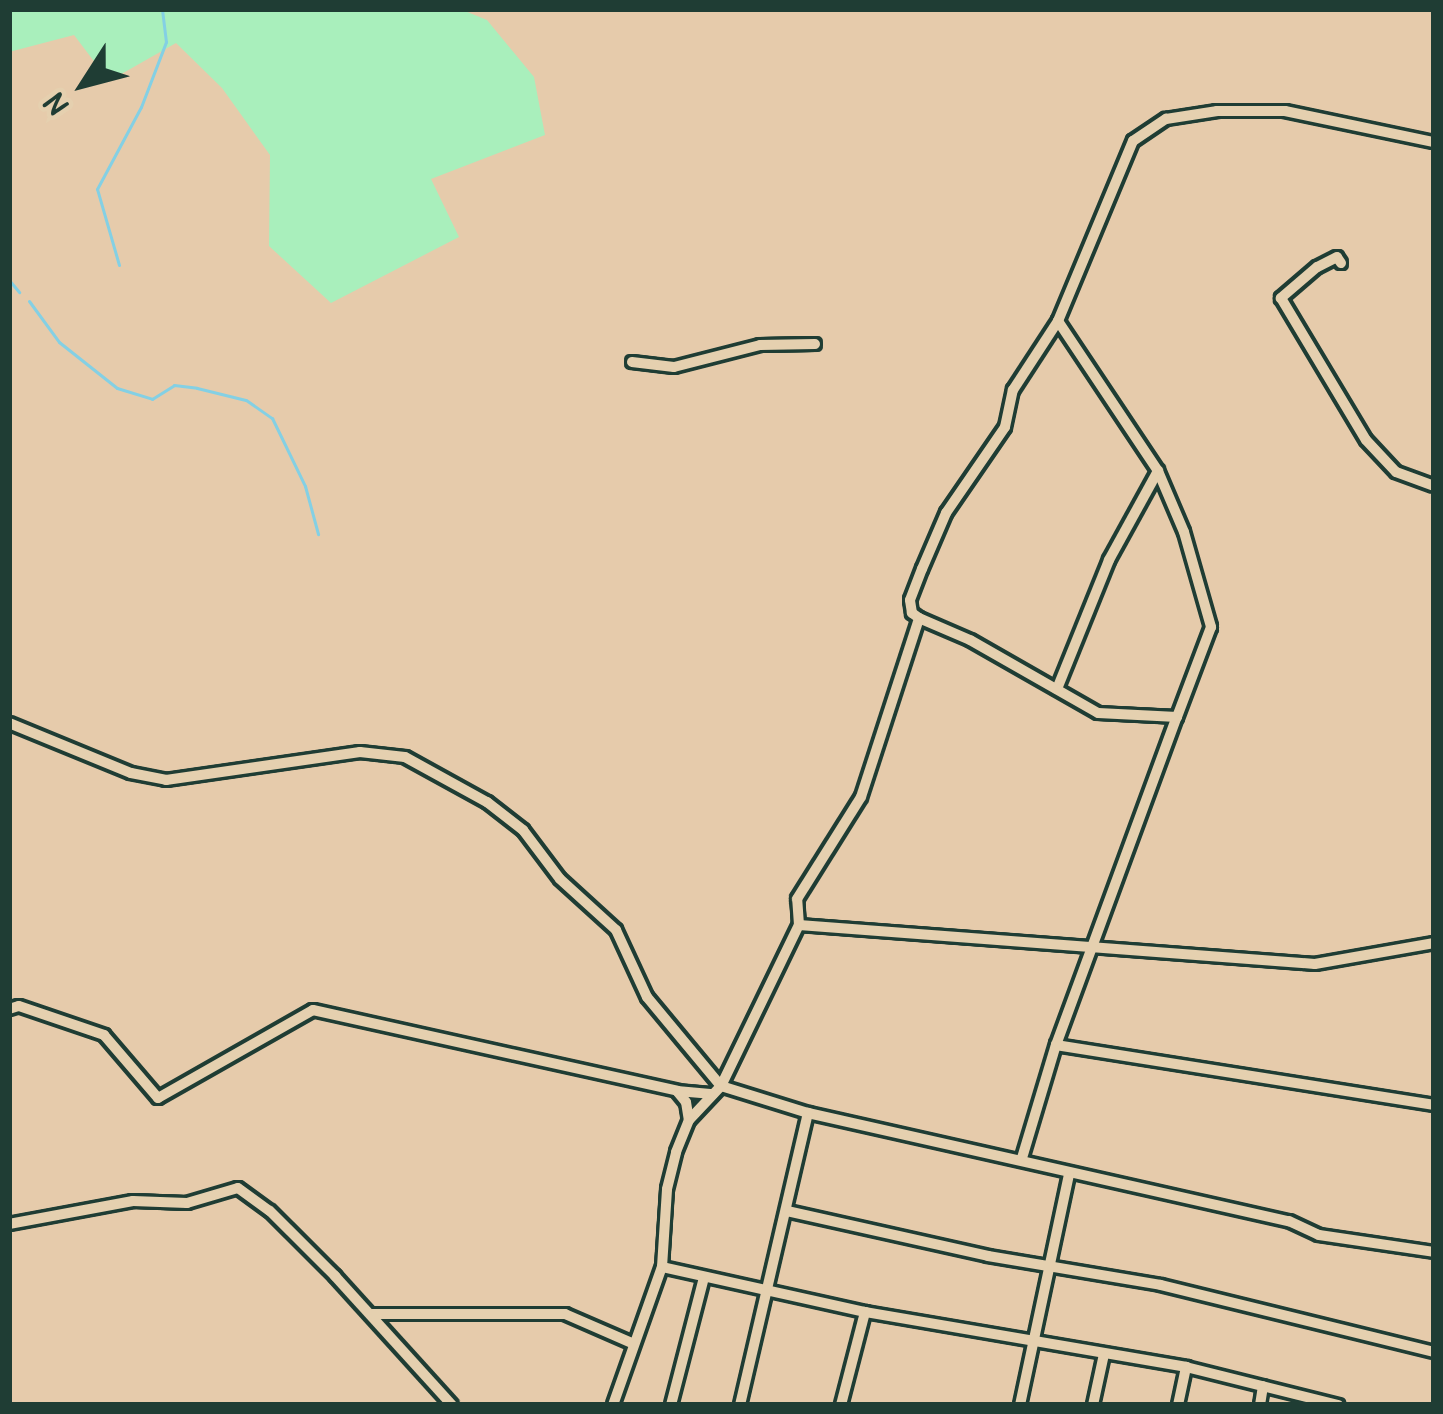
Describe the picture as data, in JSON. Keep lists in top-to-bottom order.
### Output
{
  "north": "bottom left"
}
